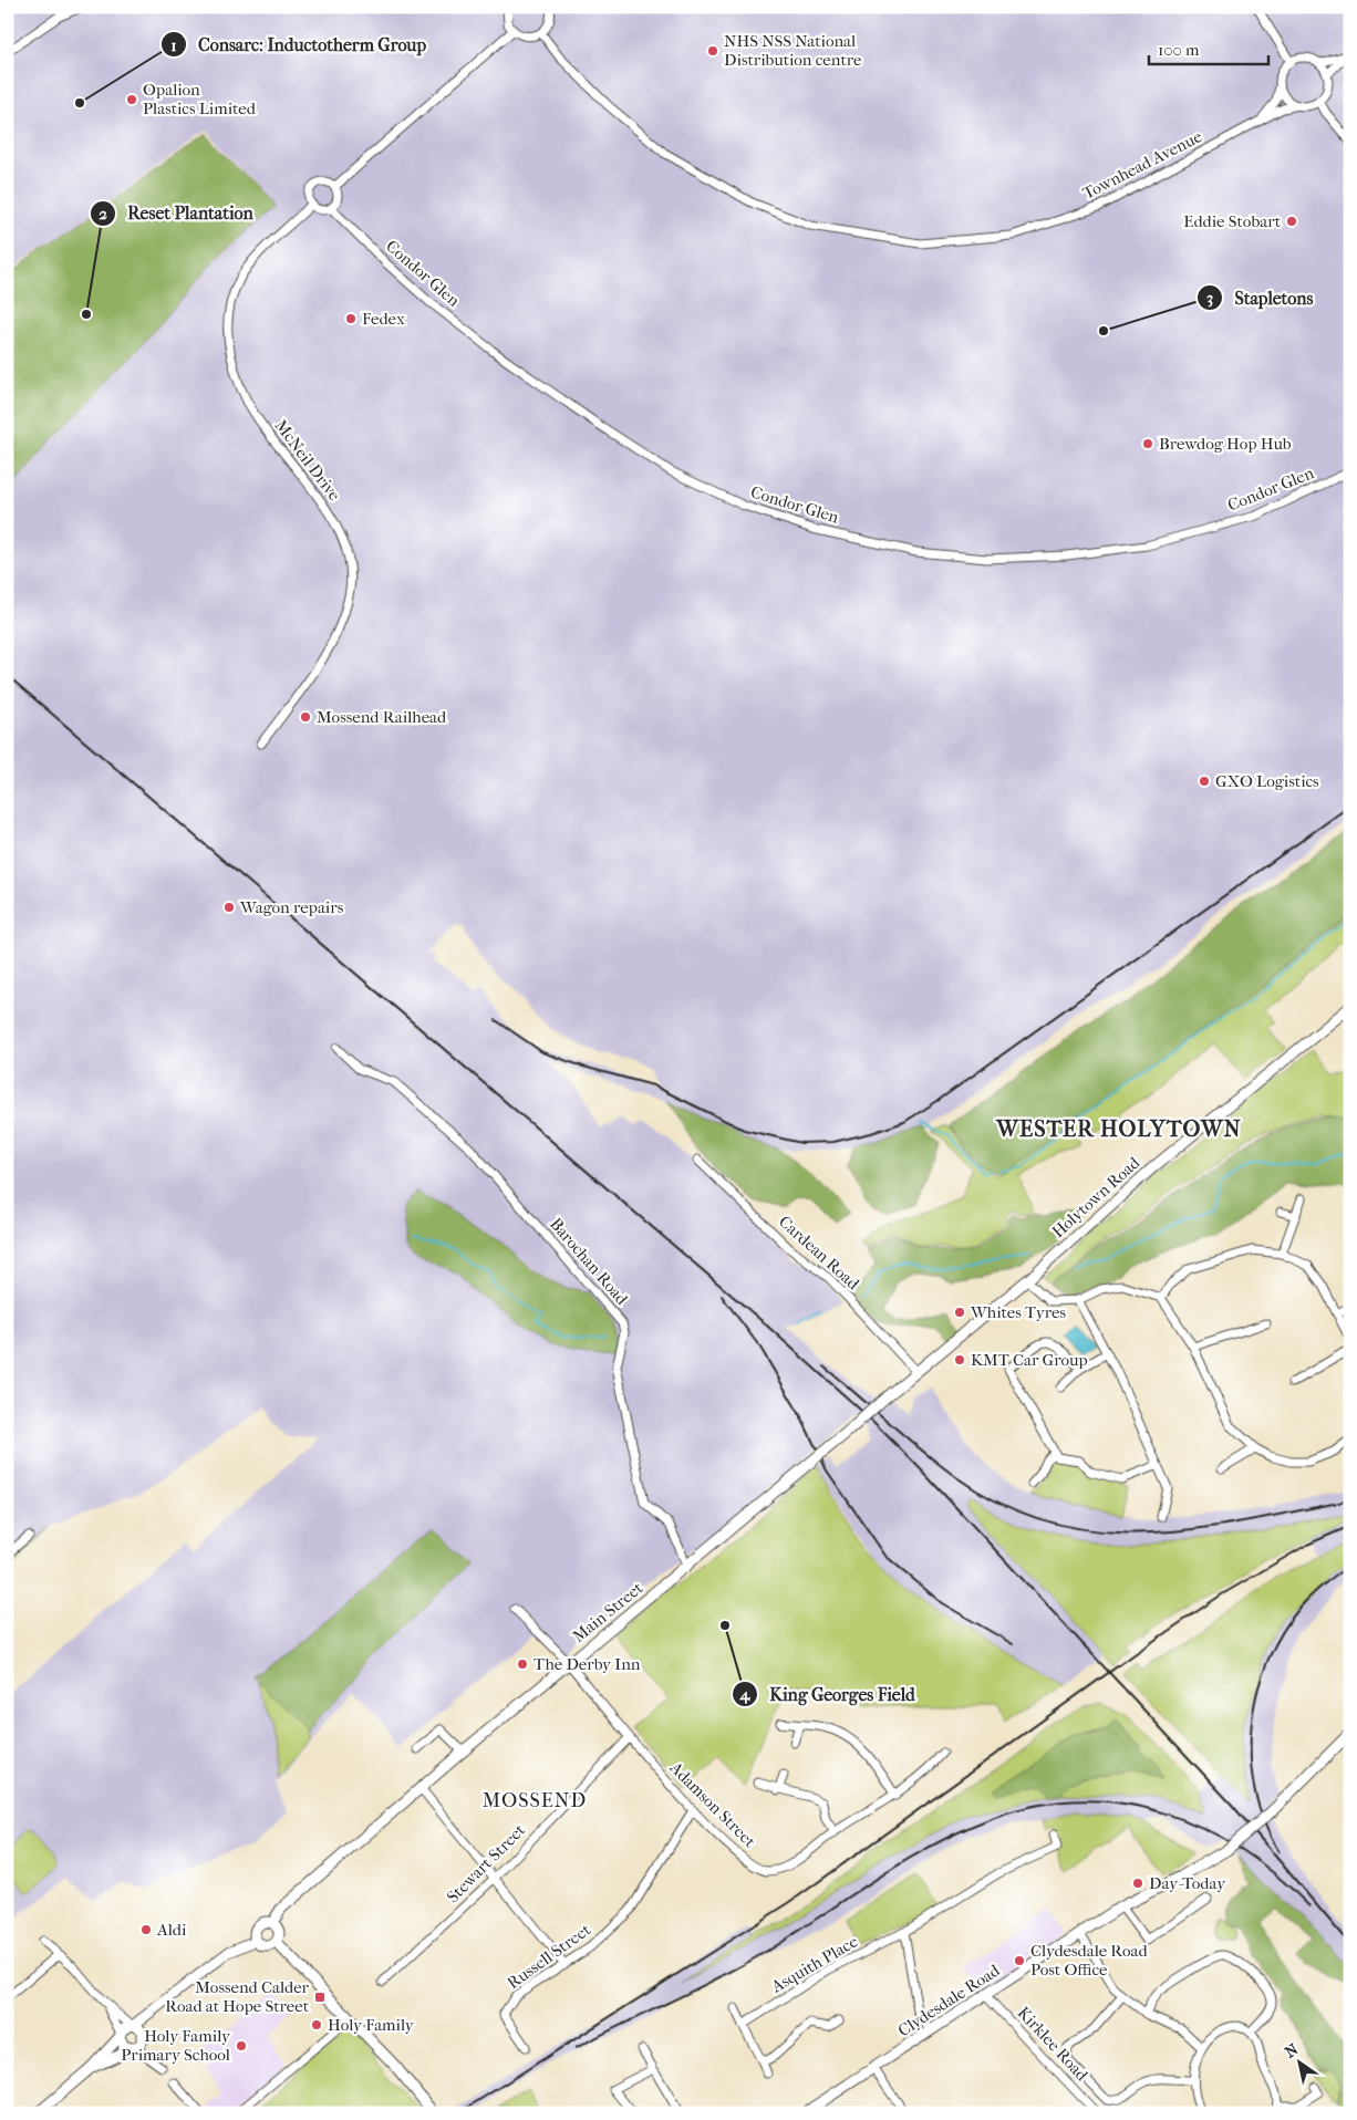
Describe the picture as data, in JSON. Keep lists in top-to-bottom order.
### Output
{
  "streets": {
    "main road": ["Holytown Road", "Main Street", "Clydesdale Road"],
    "street": [
      "Townhead Avenue",
      "Condor Glen",
      "McNeil Drive",
      "Cardean Road",
      "Barochan Road",
      "Adamson Street",
      "Stewart Street",
      "Russell Street",
      "Asquith Place",
      "Kirklee Road"
    ]
  },
  "crossings": [
    ["Condor Glen", "McNeil Drive"],
    ["Holytown Road", "Cardean Road"],
    ["Holytown Road", "Main Street"],
    ["Cardean Road", "Main Street"],
    ["Barochan Road", "Main Street"],
    ["Main Street", "Adamson Street"],
    ["Adamson Street", "Stewart Street"],
    ["Adamson Street", "Russell Street"],
    ["Clydesdale Road", "Kirklee Road"]
  ],
  "districts": ["WESTER HOLYTOWN", "MOSSEND"],
  "places": {
    "other": [
      "NHS NSS National Distribution centre",
      "Opalion Plastics Limited",
      "Consarc: Inductotherm Group",
      "Eddie Stobart",
      "Reset Plantation",
      "Fedex",
      "Stapletons",
      "Brewdog Hop Hub",
      "Mossend Railhead",
      "GXO Logistics",
      "Wagon repairs",
      "Whites Tyres",
      "KMT Car Group",
      "King Georges Field",
      "The Derby Inn",
      "Day-Today",
      "Aldi",
      "Clydesdale Road Post Office",
      "Holy Family",
      "Holy Family Primary School"
    ],
    "transit": ["Mossend Calder Road at Hope Street"]
  },
  "scale_bar": "100 m",
  "north": "top left"
}
